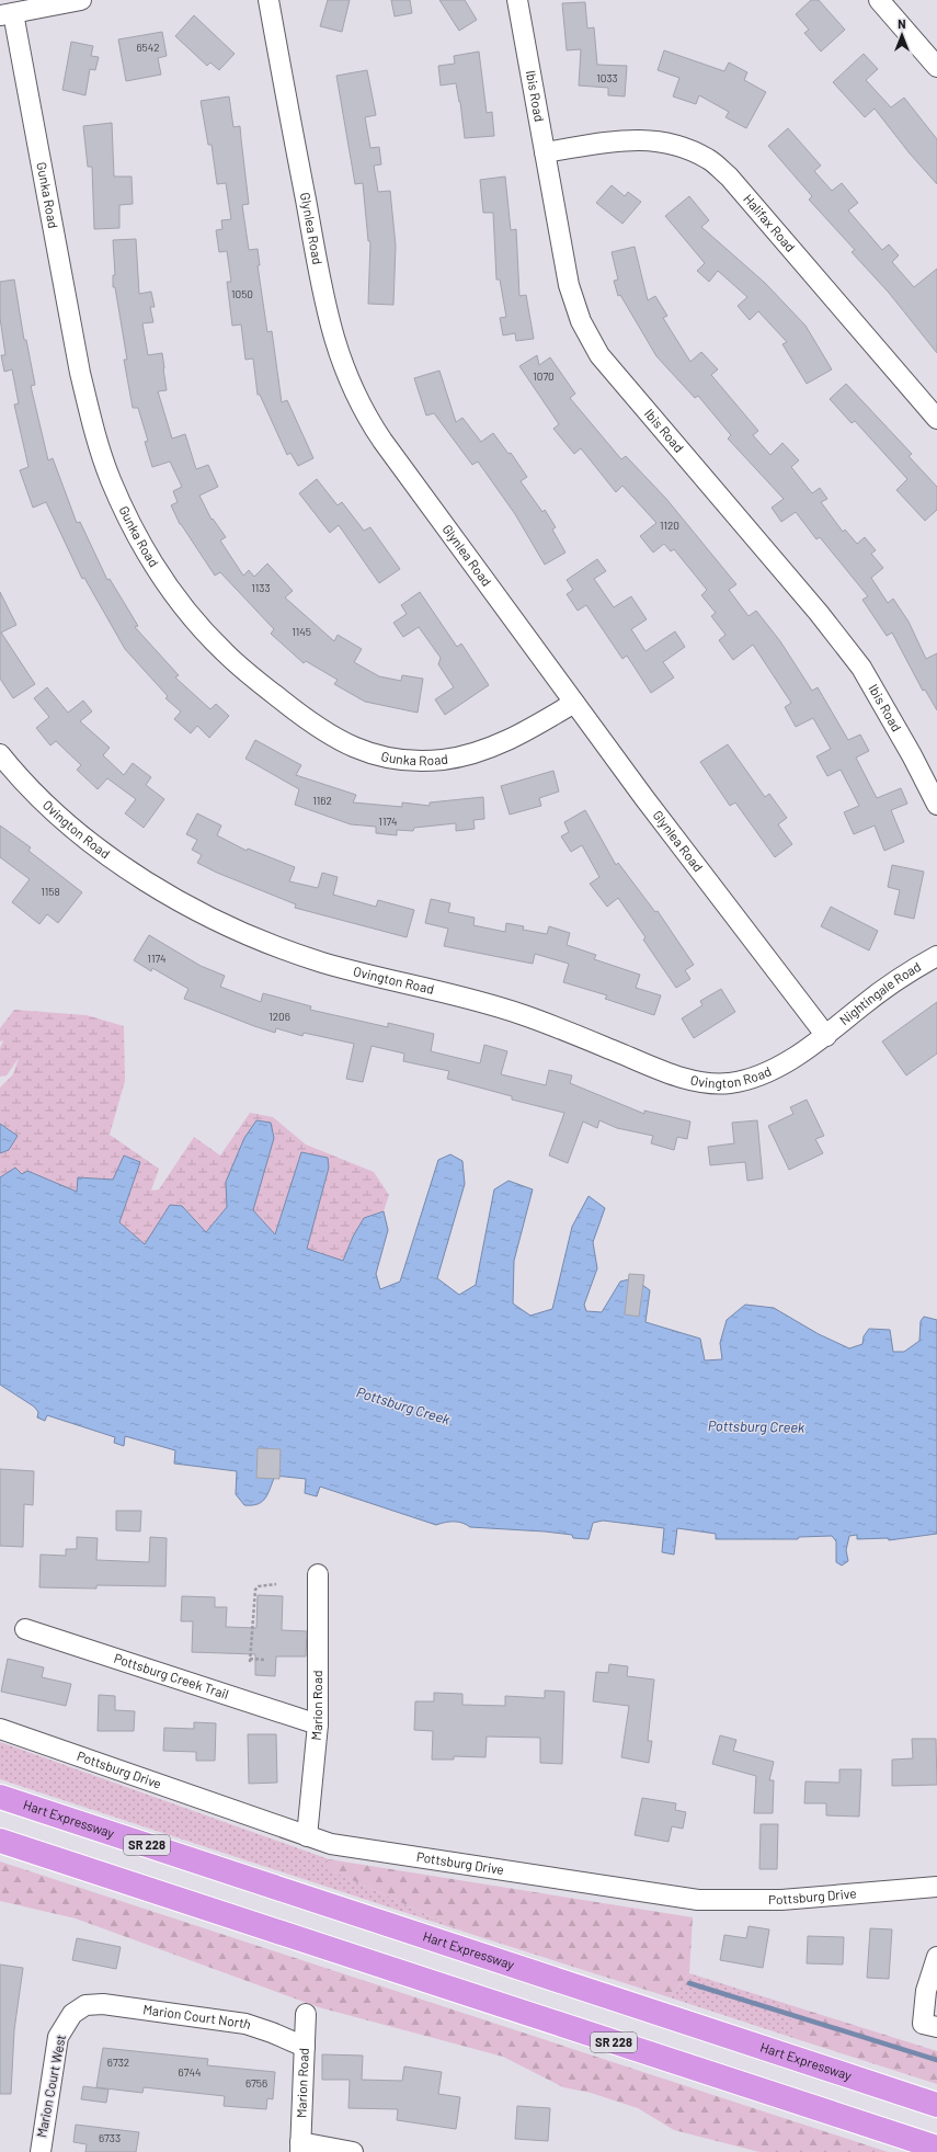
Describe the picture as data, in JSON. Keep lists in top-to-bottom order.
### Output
{
  "streets": {
    "highway": ["Hart Expressway", "SR 228"],
    "street": [
      "Ibis Road",
      "Gunka Road",
      "Halifax Road",
      "Glynlea Road",
      "Ovington Road",
      "Nightingale Road",
      "Pottsburg Creek Trail",
      "Marion Road",
      "Pottsburg Drive",
      "Marion Court North",
      "Marion Court West"
    ]
  },
  "crossings": [
    ["Ibis Road", "Halifax Road"],
    ["Gunka Road", "Glynlea Road"],
    ["Glynlea Road", "Ovington Road"],
    ["Glynlea Road", "Nightingale Road"],
    ["Ovington Road", "Nightingale Road"],
    ["Pottsburg Creek Trail", "Marion Road"],
    ["Marion Road", "Pottsburg Drive"],
    ["Marion Road", "Marion Court North"],
    ["Marion Court North", "Marion Court West"]
  ],
  "water": ["Pottsburg Creek"],
  "house_numbers": [
    "6542",
    "1033",
    "1050",
    "1070",
    "1120",
    "1133",
    "1145",
    "1162",
    "1174",
    "1158",
    "1174",
    "1206",
    "6732",
    "6744",
    "6756",
    "6733"
  ],
  "north": "top"
}
